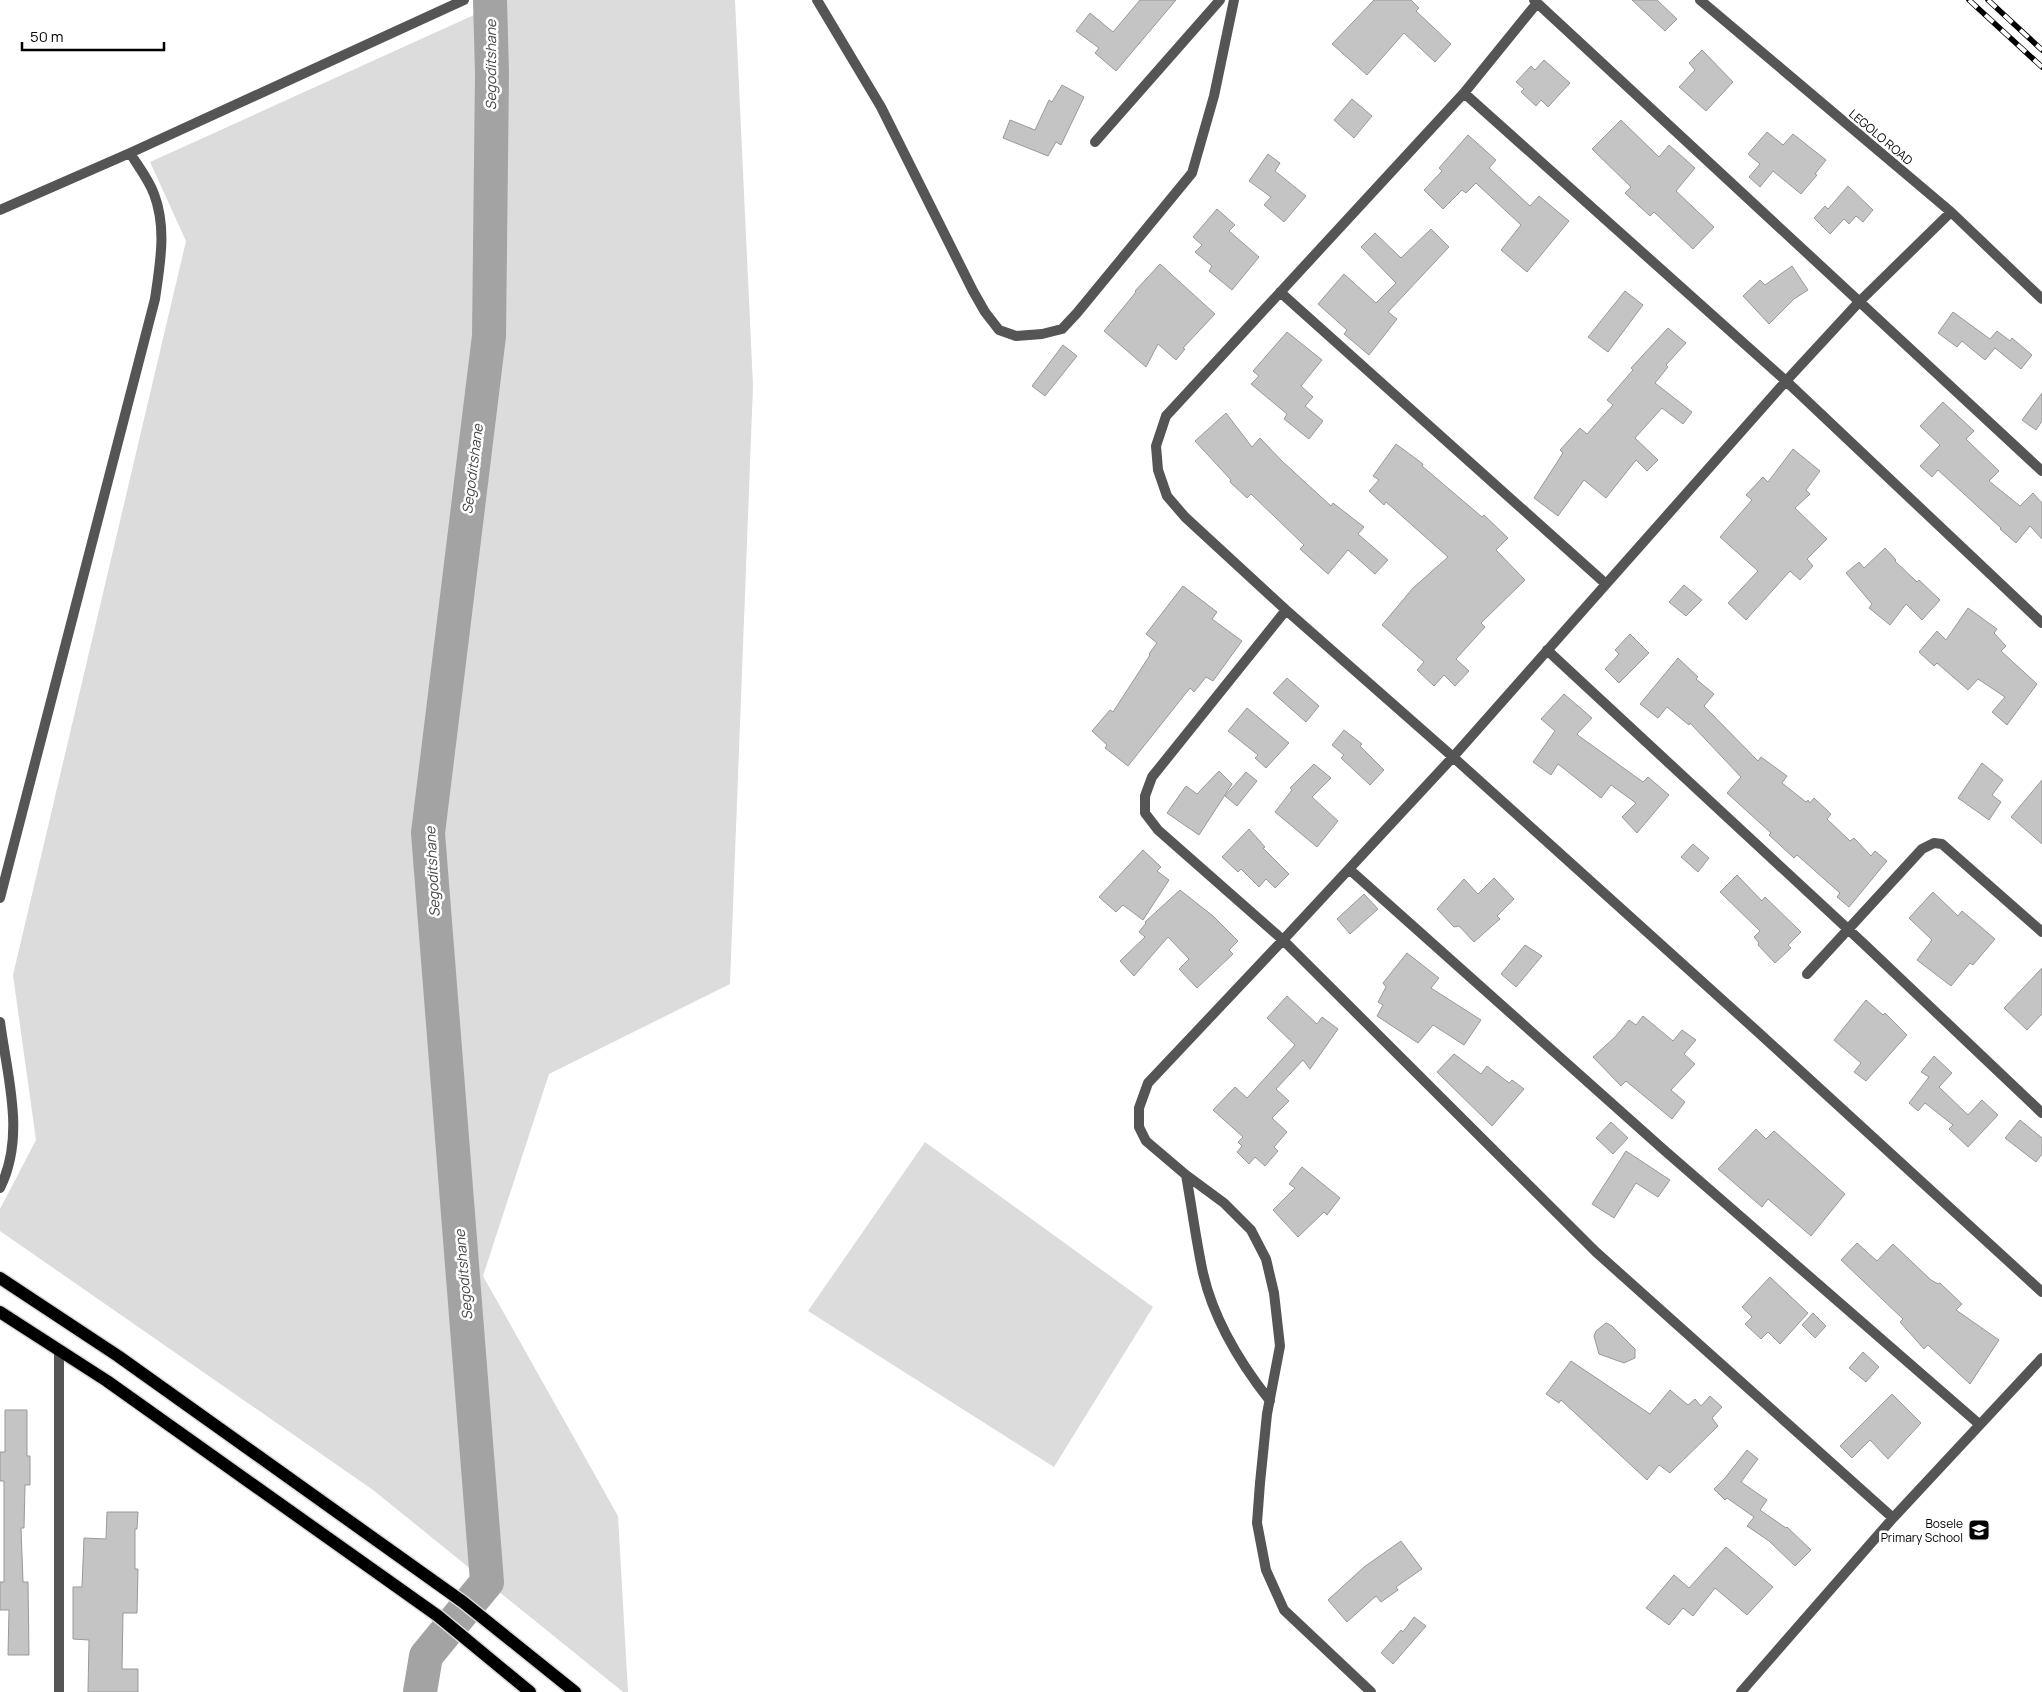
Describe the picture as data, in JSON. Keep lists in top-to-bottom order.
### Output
{
  "streets": {
    "street": ["LEGOLO ROAD"]
  },
  "water": ["Segoditshane"],
  "places": {
    "school or university": ["Bosele Primary School"]
  },
  "scale_bar": "50 m"
}
